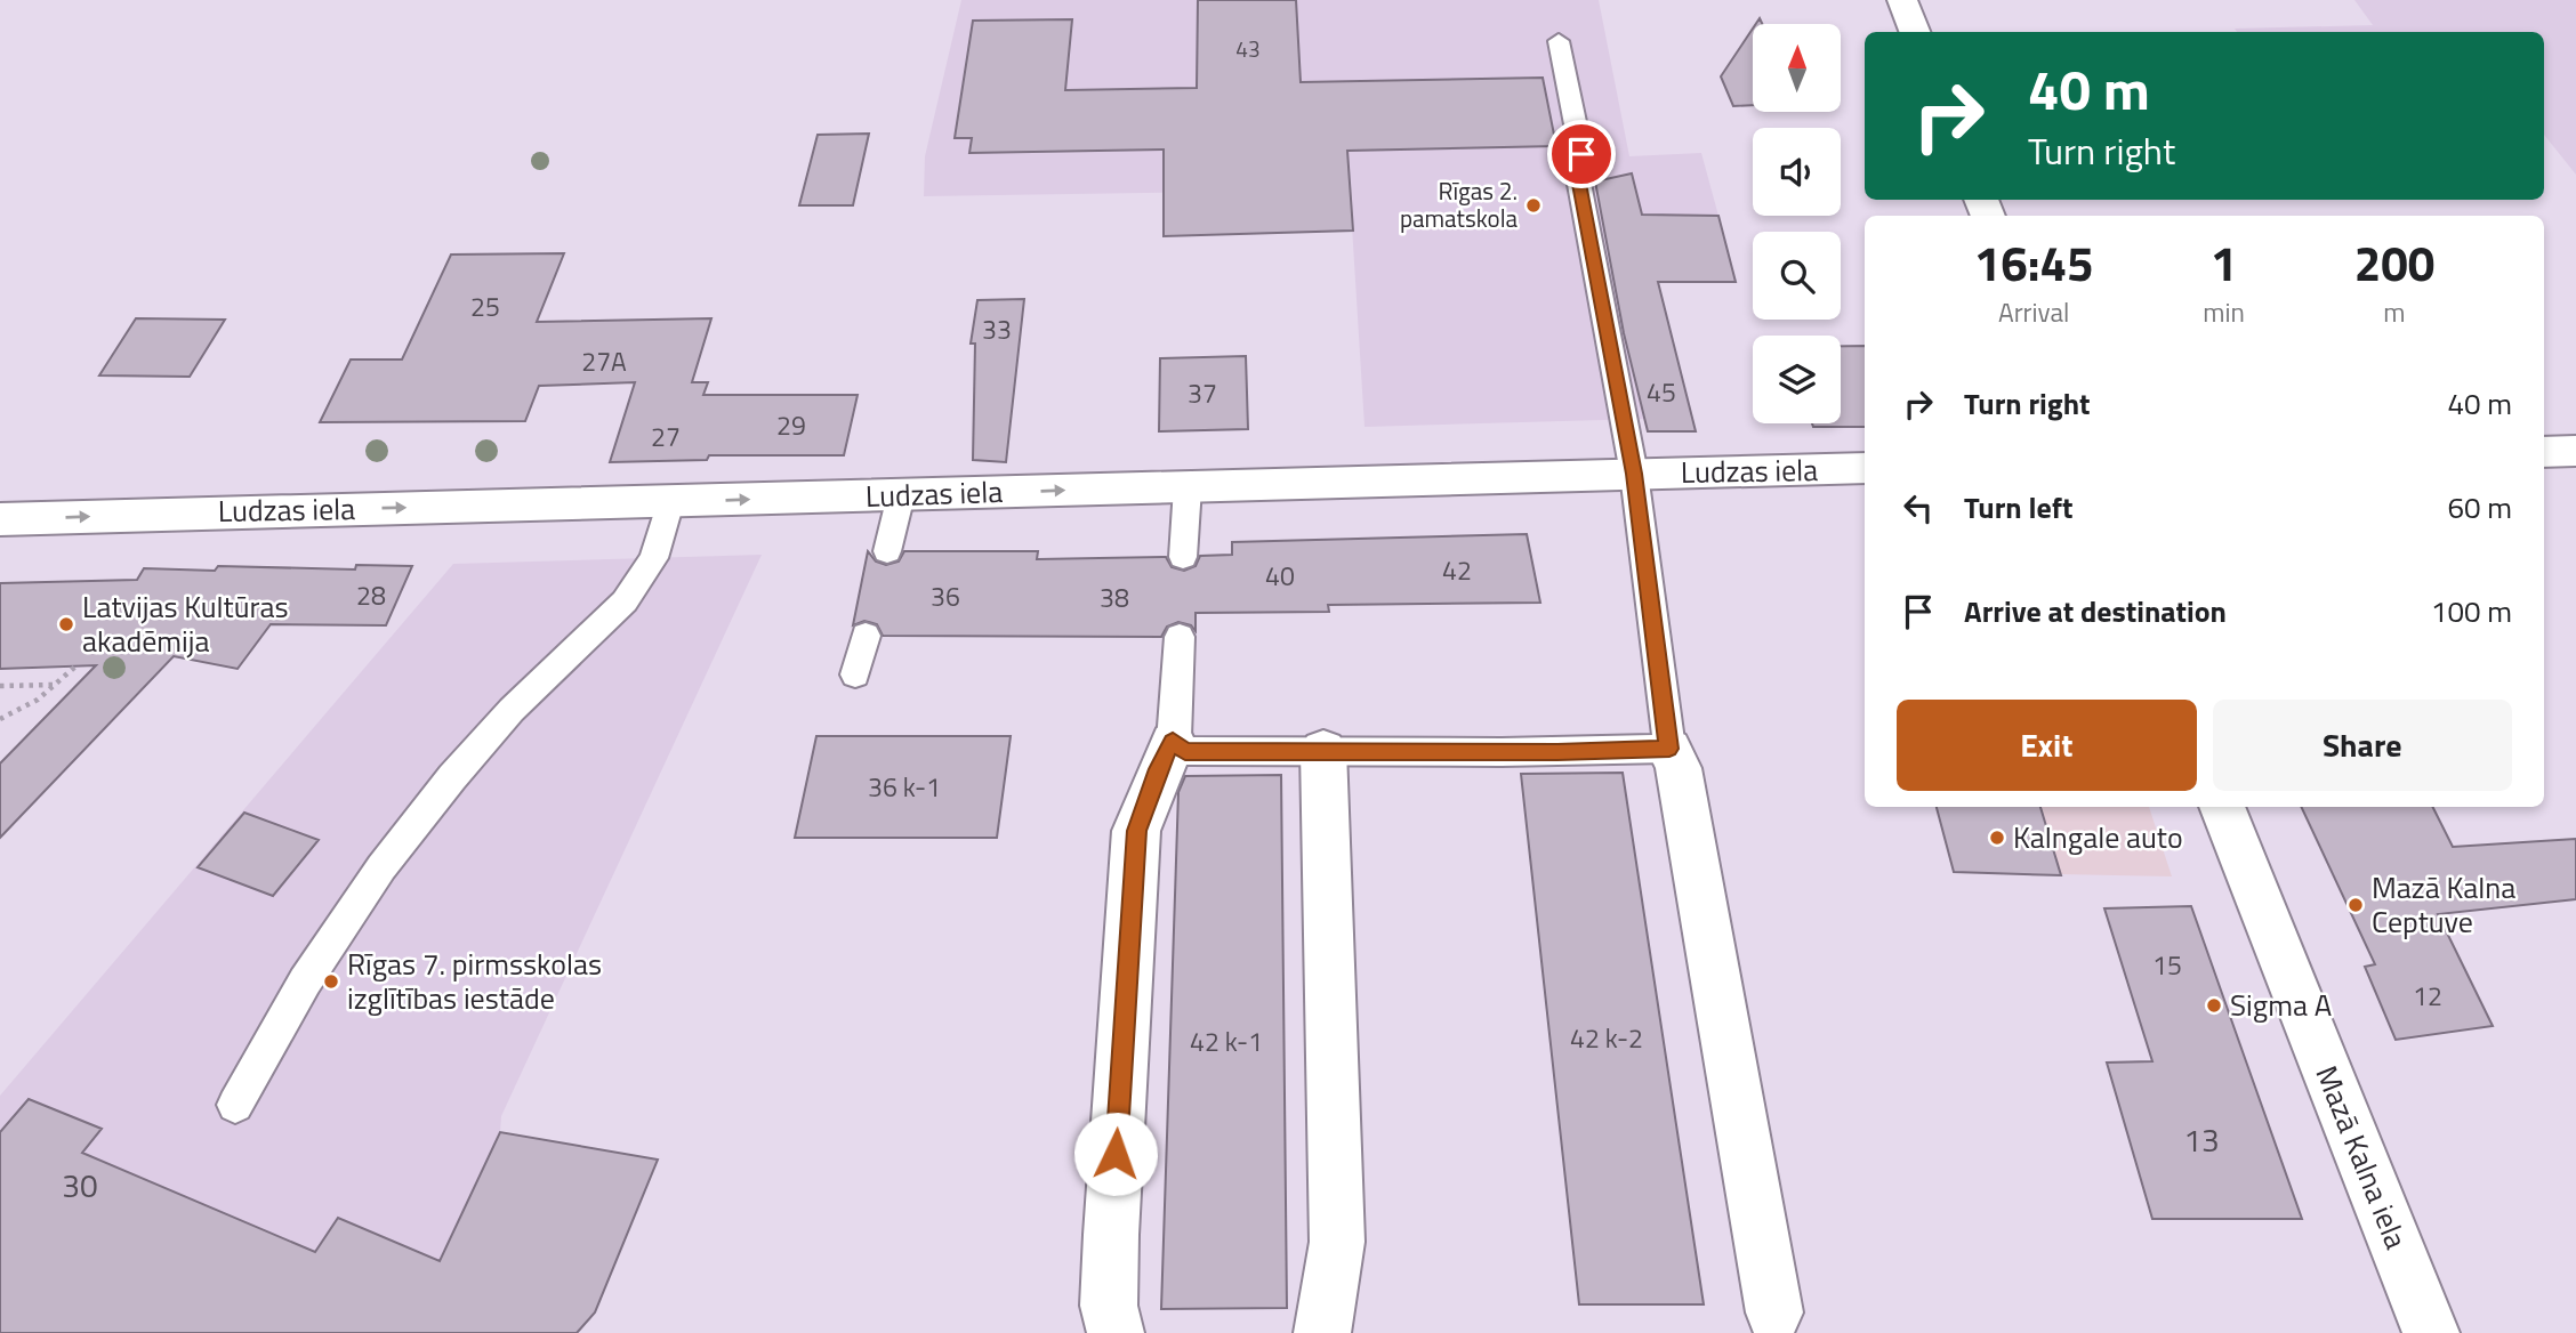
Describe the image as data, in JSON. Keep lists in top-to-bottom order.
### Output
{
  "streets": {
    "street": ["Ludzas iela", "Mazā Kalna iela"]
  },
  "one_way": ["Ludzas iela"],
  "places": [
    "Rīgas 2. pamatskola",
    "Latvijas Kultūras akadēmija",
    "Kalngale auto",
    "Mazā Kalna Ceptuve",
    "Rīgas 7. pirmsskolas izglītības iestāde",
    "Sigma A"
  ],
  "house_numbers": [
    "43",
    "25",
    "33",
    "27A",
    "45",
    "37",
    "29",
    "27",
    "42",
    "40",
    "28",
    "36",
    "38",
    "36 k-1",
    "15",
    "12",
    "42 k-2",
    "42 k-1",
    "13",
    "30"
  ],
  "north": "top",
  "page": {
    "turn": ["40 m", "Turn right"],
    "eta": [
      "16:45",
      "Arrival",
      "1",
      "min",
      "200",
      "m"
    ],
    "list": [
      {
        "name": "Turn right",
        "value": "40 m"
      },
      {
        "name": "Turn left",
        "value": "60 m"
      },
      {
        "name": "Arrive at destination",
        "value": "100 m"
      }
    ],
    "buttons": ["Exit", "Share"]
  }
}
